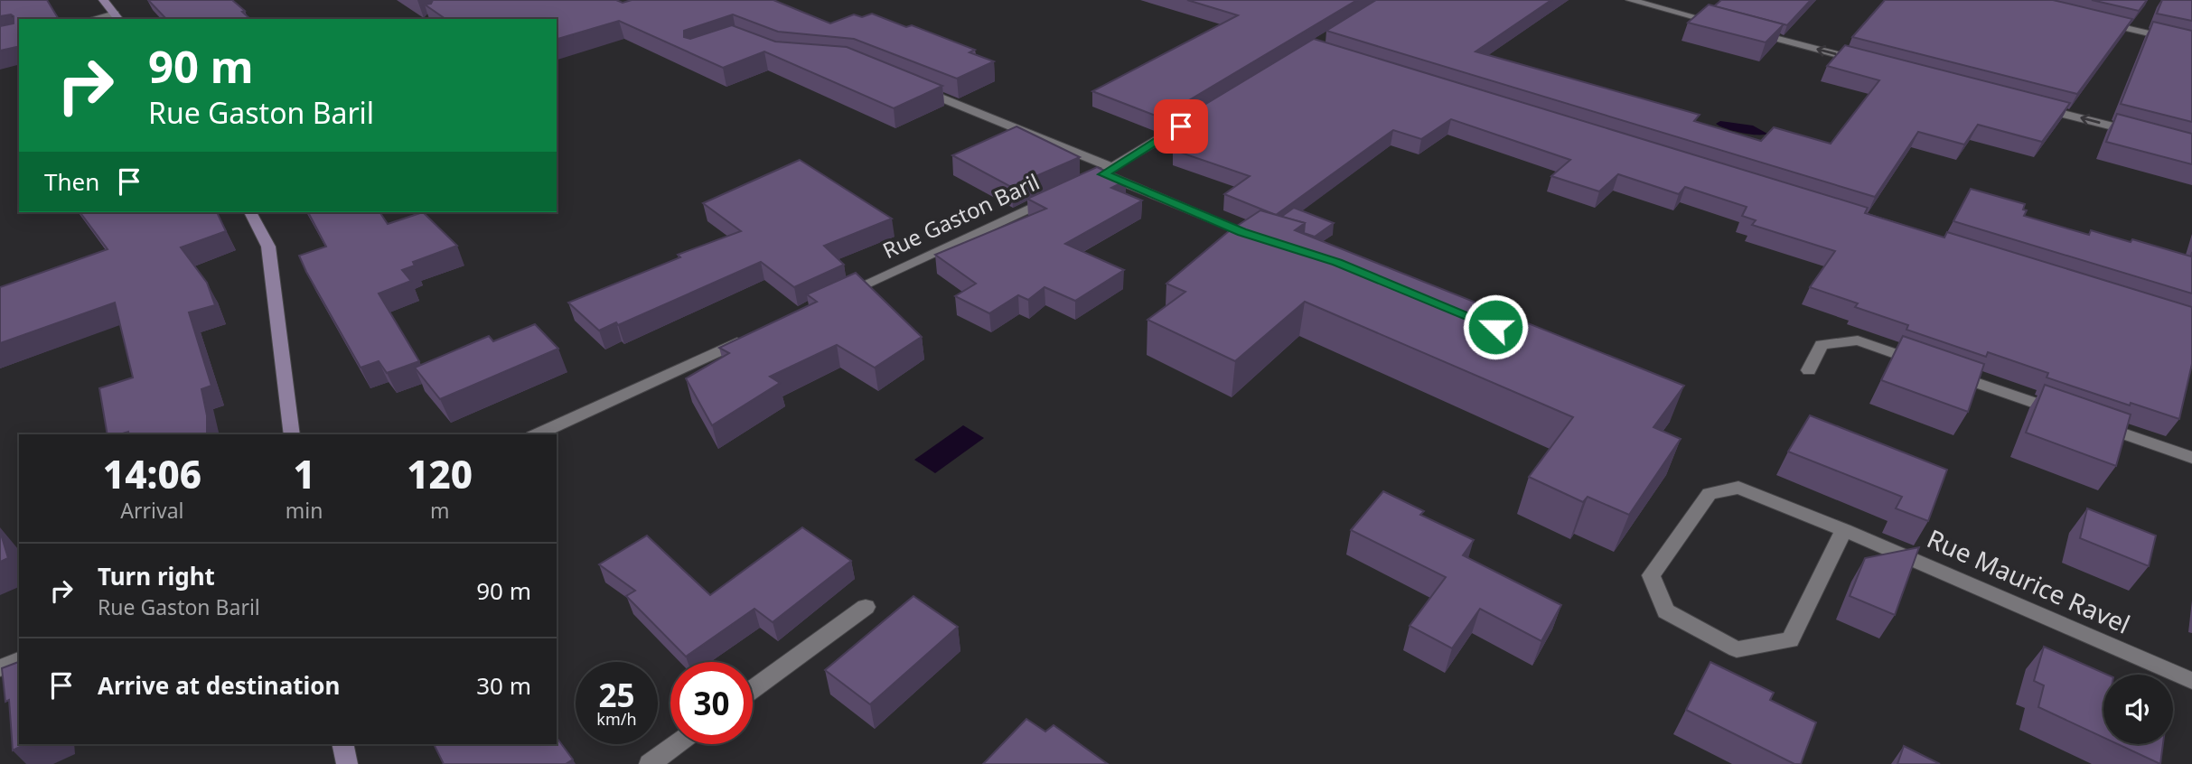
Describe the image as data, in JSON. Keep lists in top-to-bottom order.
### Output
{
  "streets": {
    "street": ["Rue Gaston Baril", "Rue Maurice Ravel"]
  },
  "page": {
    "turn": ["90 m", "Rue Gaston Baril"],
    "then": "Then",
    "eta": [
      "14:06",
      "Arrival",
      "1",
      "min",
      "120",
      "m"
    ],
    "list": [
      {
        "name": "Turn right",
        "note": "Rue Gaston Baril",
        "value": "90 m"
      },
      {
        "name": "Arrive at destination",
        "value": "30 m"
      }
    ],
    "speed": "25 km/h",
    "limit": "30"
  }
}
